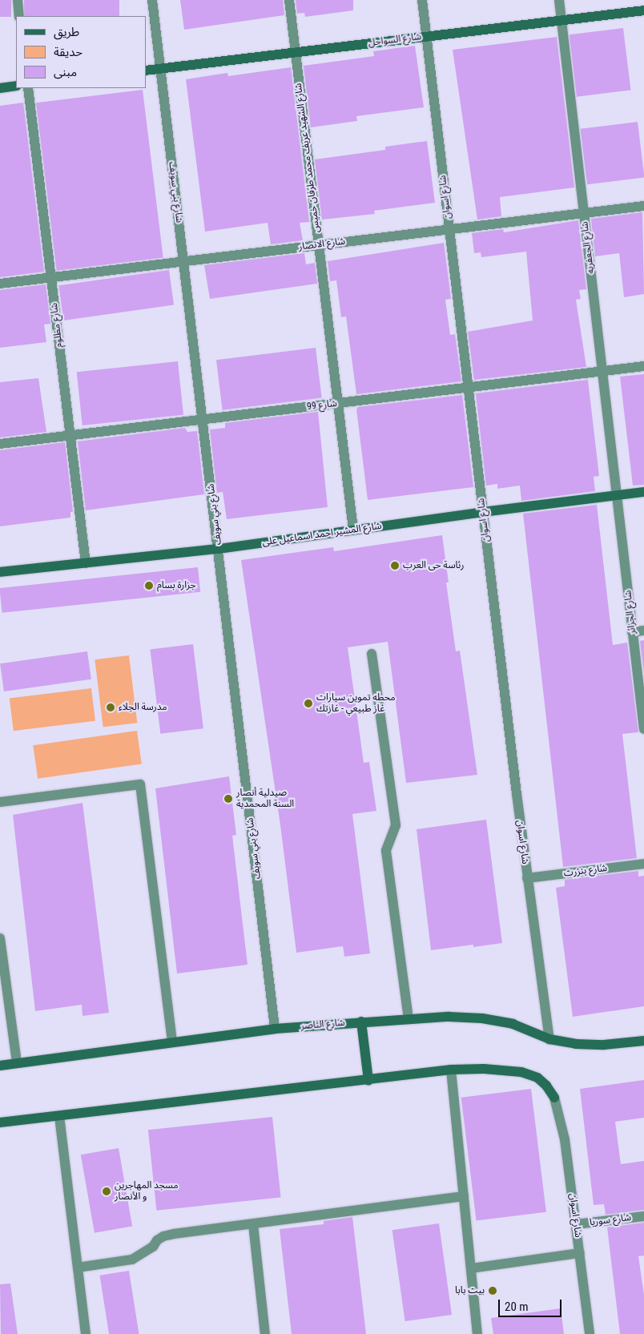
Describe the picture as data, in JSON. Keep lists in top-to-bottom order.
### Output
{
  "streets": {
    "street": [
      "شارع السواحل",
      "شارع الشهيد عريف محمد طرفان خميس",
      "شارع بني سويف",
      "شارع اسوان",
      "شارع الانصار",
      "شارع الجعفريه",
      "شارع مظلوم",
      "شارع 99",
      "شارع المشير احمد اسماعيل على",
      "شارع الجزائر",
      "شارع بنزرت",
      "شارع الناصر",
      "شارع سوريا"
    ]
  },
  "crossings": [
    ["شارع السواحل", "شارع الشهيد عريف محمد طرفان خميس"],
    ["شارع السواحل", "شارع بني سويف"],
    ["شارع السواحل", "شارع اسوان"],
    ["شارع السواحل", "شارع الجعفريه"],
    ["شارع الشهيد عريف محمد طرفان خميس", "شارع الانصار"],
    ["شارع الشهيد عريف محمد طرفان خميس", "شارع 99"],
    ["شارع الشهيد عريف محمد طرفان خميس", "شارع المشير احمد اسماعيل على"],
    ["شارع بني سويف", "شارع الانصار"],
    ["شارع بني سويف", "شارع 99"],
    ["شارع بني سويف", "شارع المشير احمد اسماعيل على"],
    ["شارع بني سويف", "شارع الناصر"],
    ["شارع اسوان", "شارع الانصار"],
    ["شارع اسوان", "شارع 99"],
    ["شارع اسوان", "شارع المشير احمد اسماعيل على"],
    ["شارع اسوان", "شارع بنزرت"],
    ["شارع اسوان", "شارع الناصر"],
    ["شارع اسوان", "شارع سوريا"],
    ["شارع الانصار", "شارع الجعفريه"],
    ["شارع الانصار", "شارع مظلوم"],
    ["شارع الجعفريه", "شارع 99"],
    ["شارع الجعفريه", "شارع المشير احمد اسماعيل على"],
    ["شارع الجعفريه", "شارع الجزائر"],
    ["شارع مظلوم", "شارع 99"],
    ["شارع مظلوم", "شارع المشير احمد اسماعيل على"],
    ["شارع المشير احمد اسماعيل على", "شارع الجزائر"]
  ],
  "places": [
    "رئاسة حى العرب",
    "جزارة بسام",
    "محطه تموين سيارات غاز طبيعي - غازتك",
    "مدرسة الجلاء",
    "صيدلية أنصار السنة المحمدية",
    "مسجد المهاجرين و الأنصار",
    "بيت بابا"
  ],
  "legend": ["طريق", "حديقة", "مبنى"],
  "scale_bar": "20 m"
}
